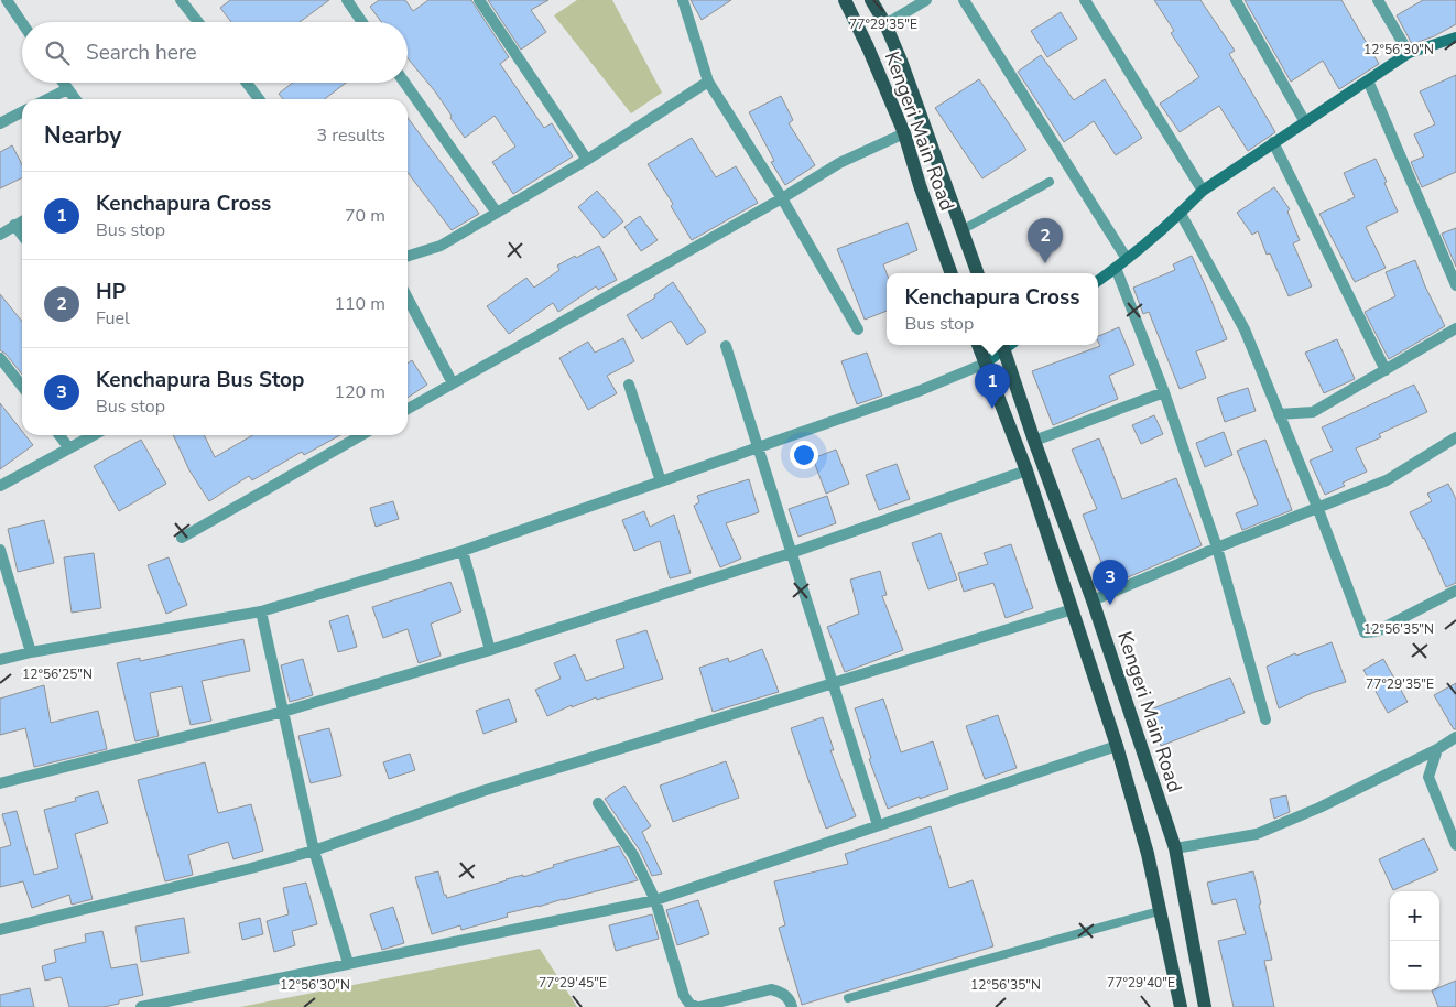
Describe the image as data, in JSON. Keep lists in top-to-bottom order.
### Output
{
  "streets": {
    "main road": ["Kengeri Main Road"]
  },
  "page": {
    "search": "Search here",
    "heading": ["Nearby", "3 results"],
    "list": [
      {
        "mark": "1",
        "name": "Kenchapura Cross",
        "note": "Bus stop",
        "value": "70 m"
      },
      {
        "mark": "2",
        "name": "HP",
        "note": "Fuel",
        "value": "110 m"
      },
      {
        "mark": "3",
        "name": "Kenchapura Bus Stop",
        "note": "Bus stop",
        "value": "120 m"
      }
    ],
    "pins": ["2", "1", "3"],
    "popup": ["Kenchapura Cross", "Bus stop"],
    "map_buttons": ["+", "−"]
  },
  "coordinates": [
    "77°29'35\"E",
    "12°56'30\"N",
    "12°56'35\"N",
    "12°56'25\"N",
    "77°29'45\"E",
    "77°29'40\"E"
  ]
}
